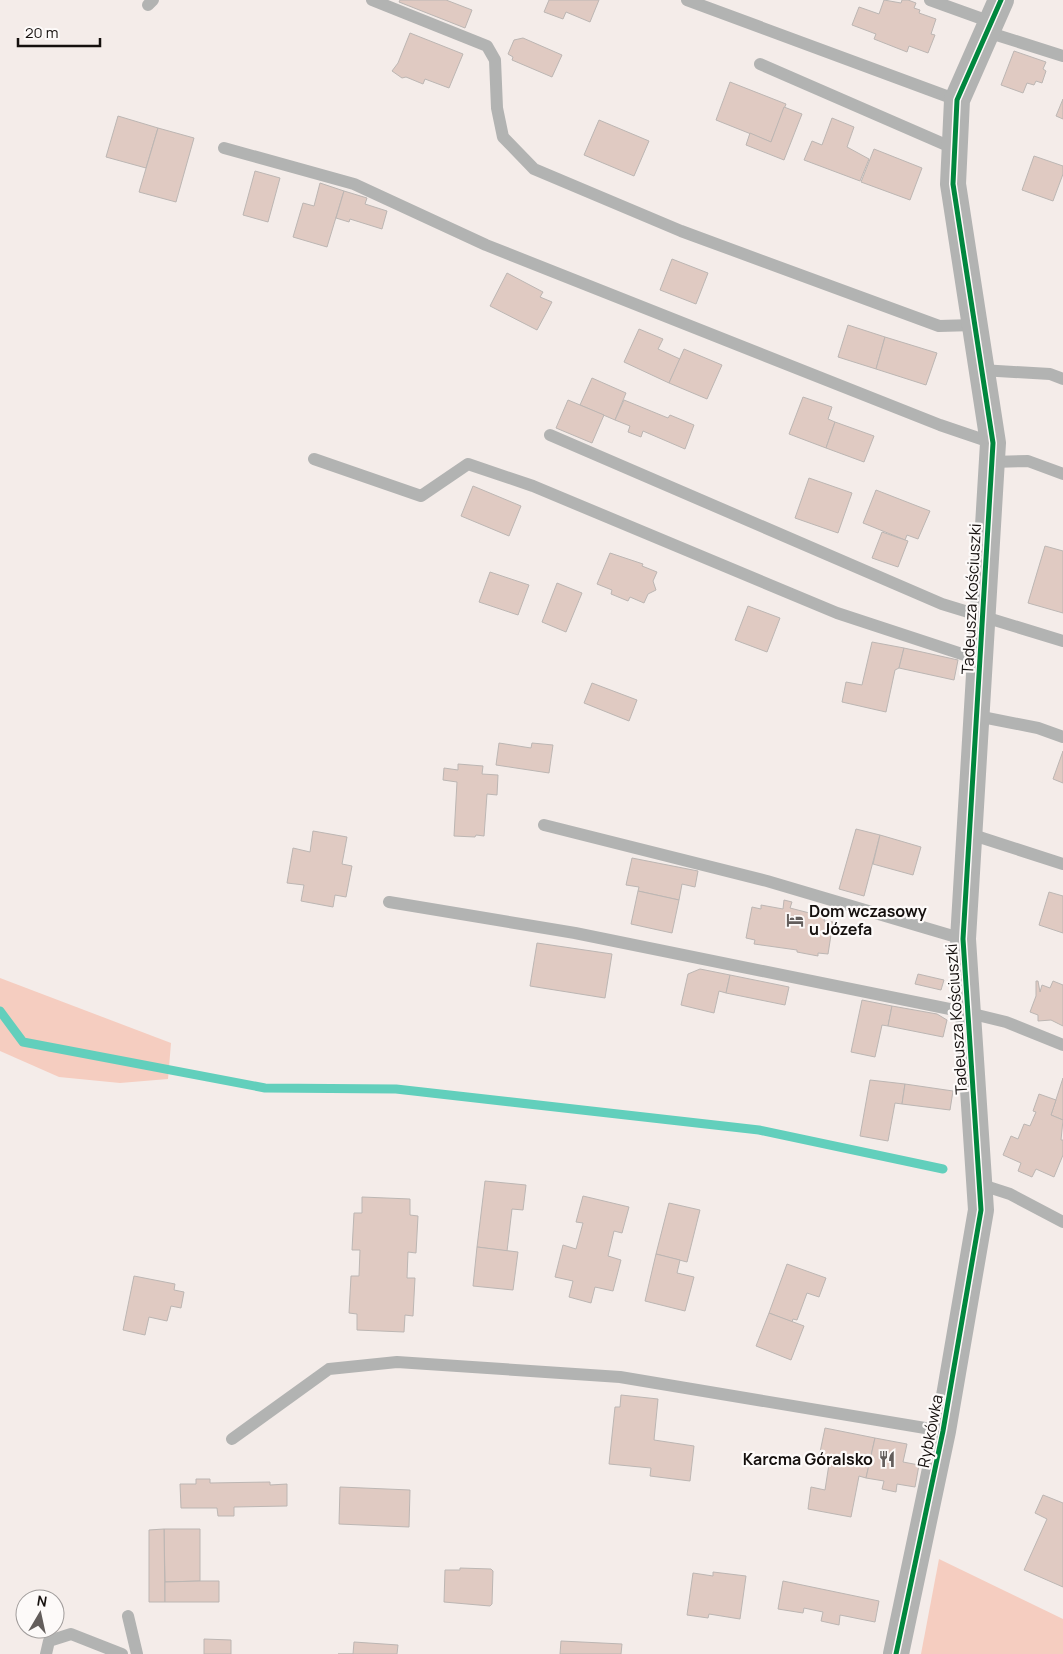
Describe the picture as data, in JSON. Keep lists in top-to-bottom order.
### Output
{
  "streets": {
    "street": ["Tadeusza Kościuszki", "Rybkówka"]
  },
  "crossings": [
    ["Tadeusza Kościuszki", "Rybkówka"]
  ],
  "places": {
    "hotel": ["Dom wczasowy u Józefa"],
    "restaurant": ["Karcma Góralsko"]
  },
  "scale_bar": "20 m",
  "north": "top"
}
